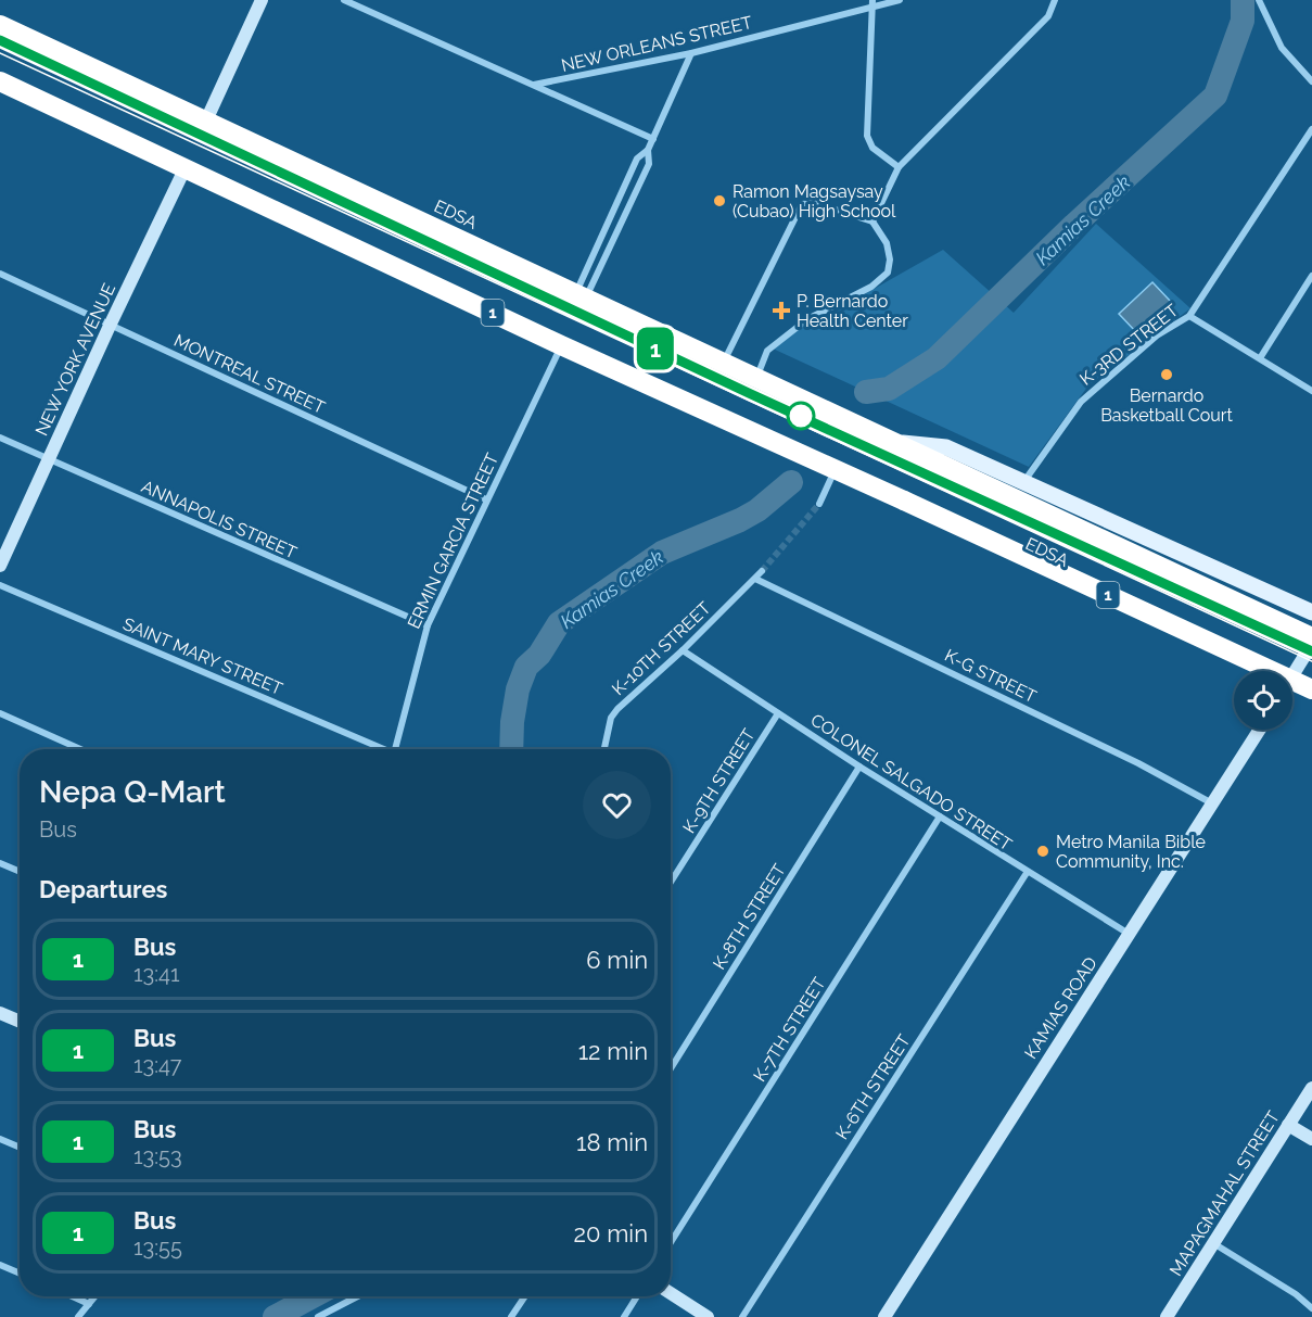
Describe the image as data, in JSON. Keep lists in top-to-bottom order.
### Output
{
  "streets": {
    "highway": ["EDSA", "1"],
    "street": [
      "NEW ORLEANS STREET",
      "K-3RD STREET",
      "NEW YORK AVENUE",
      "MONTREAL STREET",
      "ANNAPOLIS STREET",
      "ERMIN GARCIA STREET",
      "K-10TH STREET",
      "SAINT MARY STREET",
      "K-G STREET",
      "K-9TH STREET",
      "COLONEL SALGADO STREET",
      "K-8TH STREET",
      "KAMIAS ROAD",
      "K-7TH STREET",
      "K-6TH STREET",
      "MAPAGMAHAL STREET"
    ]
  },
  "crossings": [
    ["EDSA", "K-3RD STREET"],
    ["EDSA", "NEW YORK AVENUE"],
    ["EDSA", "ERMIN GARCIA STREET"],
    ["NEW YORK AVENUE", "MONTREAL STREET"],
    ["NEW YORK AVENUE", "ANNAPOLIS STREET"],
    ["MONTREAL STREET", "ERMIN GARCIA STREET"],
    ["ANNAPOLIS STREET", "ERMIN GARCIA STREET"],
    ["K-10TH STREET", "K-G STREET"],
    ["K-10TH STREET", "COLONEL SALGADO STREET"],
    ["K-G STREET", "KAMIAS ROAD"],
    ["K-9TH STREET", "COLONEL SALGADO STREET"],
    ["COLONEL SALGADO STREET", "K-8TH STREET"],
    ["COLONEL SALGADO STREET", "KAMIAS ROAD"],
    ["COLONEL SALGADO STREET", "K-7TH STREET"],
    ["COLONEL SALGADO STREET", "K-6TH STREET"]
  ],
  "water": ["Kamias Creek"],
  "places": {
    "other": ["Ramon Magsaysay (Cubao) High School", "Bernardo Basketball Court", "Metro Manila Bible Community, Inc."],
    "health": ["P. Bernardo Health Center"]
  },
  "lines": ["bus line 1"],
  "page": {
    "on_map": "1",
    "heading": [
      ["Nepa Q-Mart", "Bus"],
      "Departures"
    ],
    "list": [
      {
        "mark": "1",
        "name": "Bus",
        "note": "13:41",
        "value": "6 min"
      },
      {
        "mark": "1",
        "name": "Bus",
        "note": "13:47",
        "value": "12 min"
      },
      {
        "mark": "1",
        "name": "Bus",
        "note": "13:53",
        "value": "18 min"
      },
      {
        "mark": "1",
        "name": "Bus",
        "note": "13:55",
        "value": "20 min"
      }
    ]
  }
}
